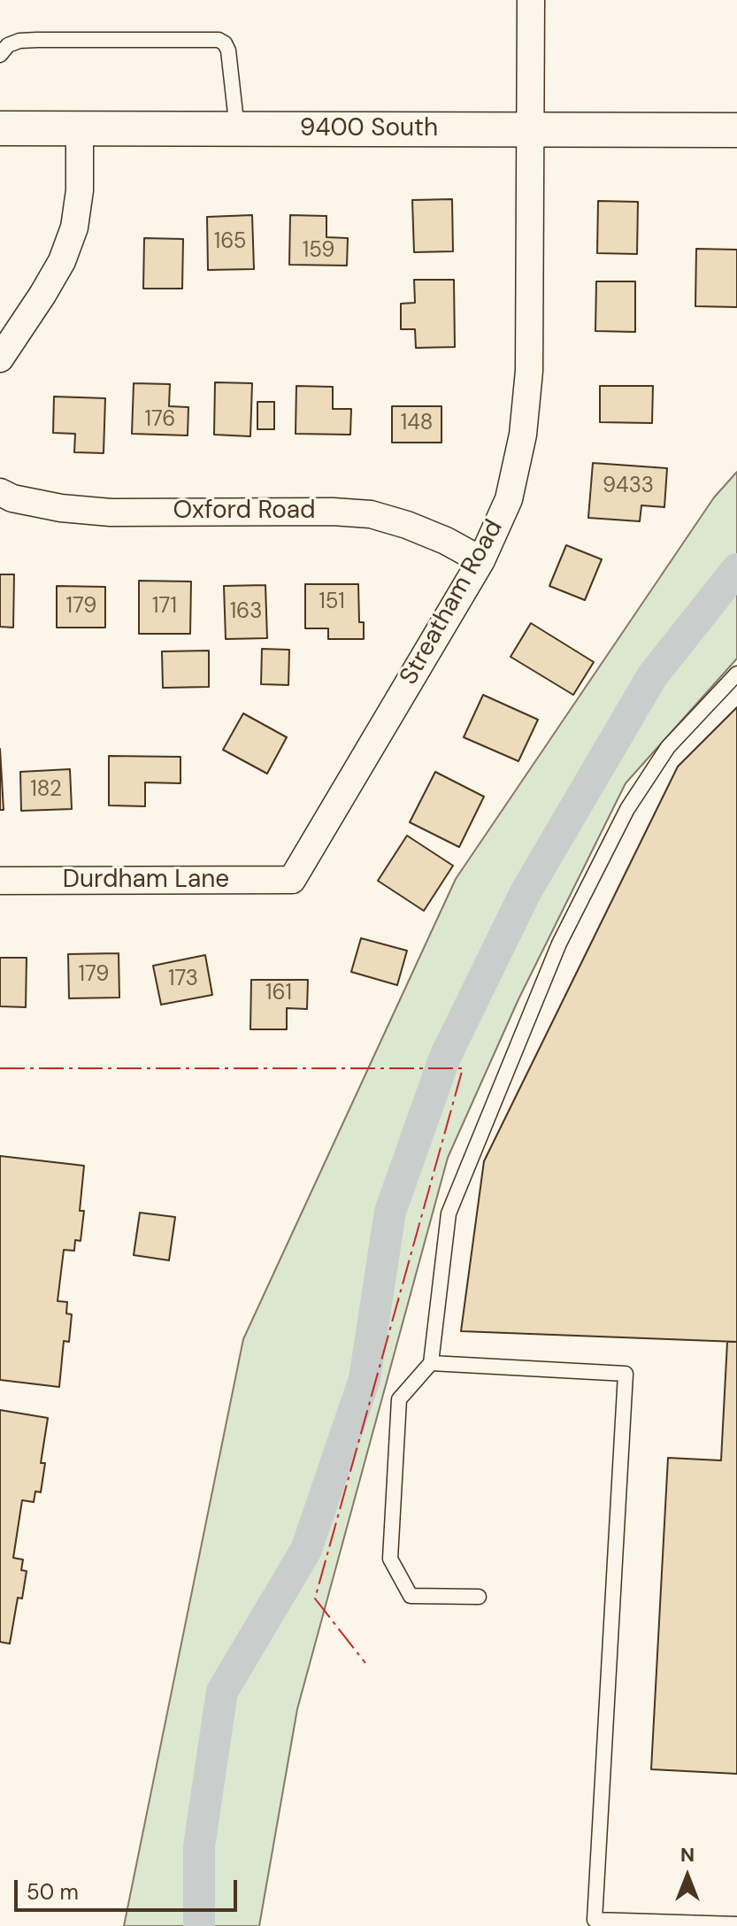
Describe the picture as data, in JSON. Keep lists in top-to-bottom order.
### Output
{
  "streets": {
    "street": [
      "9400 South",
      "Oxford Road",
      "Streatham Road",
      "Durdham Lane"
    ]
  },
  "crossings": [
    ["9400 South", "Streatham Road"],
    ["Oxford Road", "Streatham Road"],
    ["Streatham Road", "Durdham Lane"]
  ],
  "house_numbers": [
    "165",
    "159",
    "176",
    "148",
    "9433",
    "151",
    "179",
    "171",
    "163",
    "182",
    "179",
    "173",
    "161"
  ],
  "scale_bar": "50 m",
  "north": "top"
}
